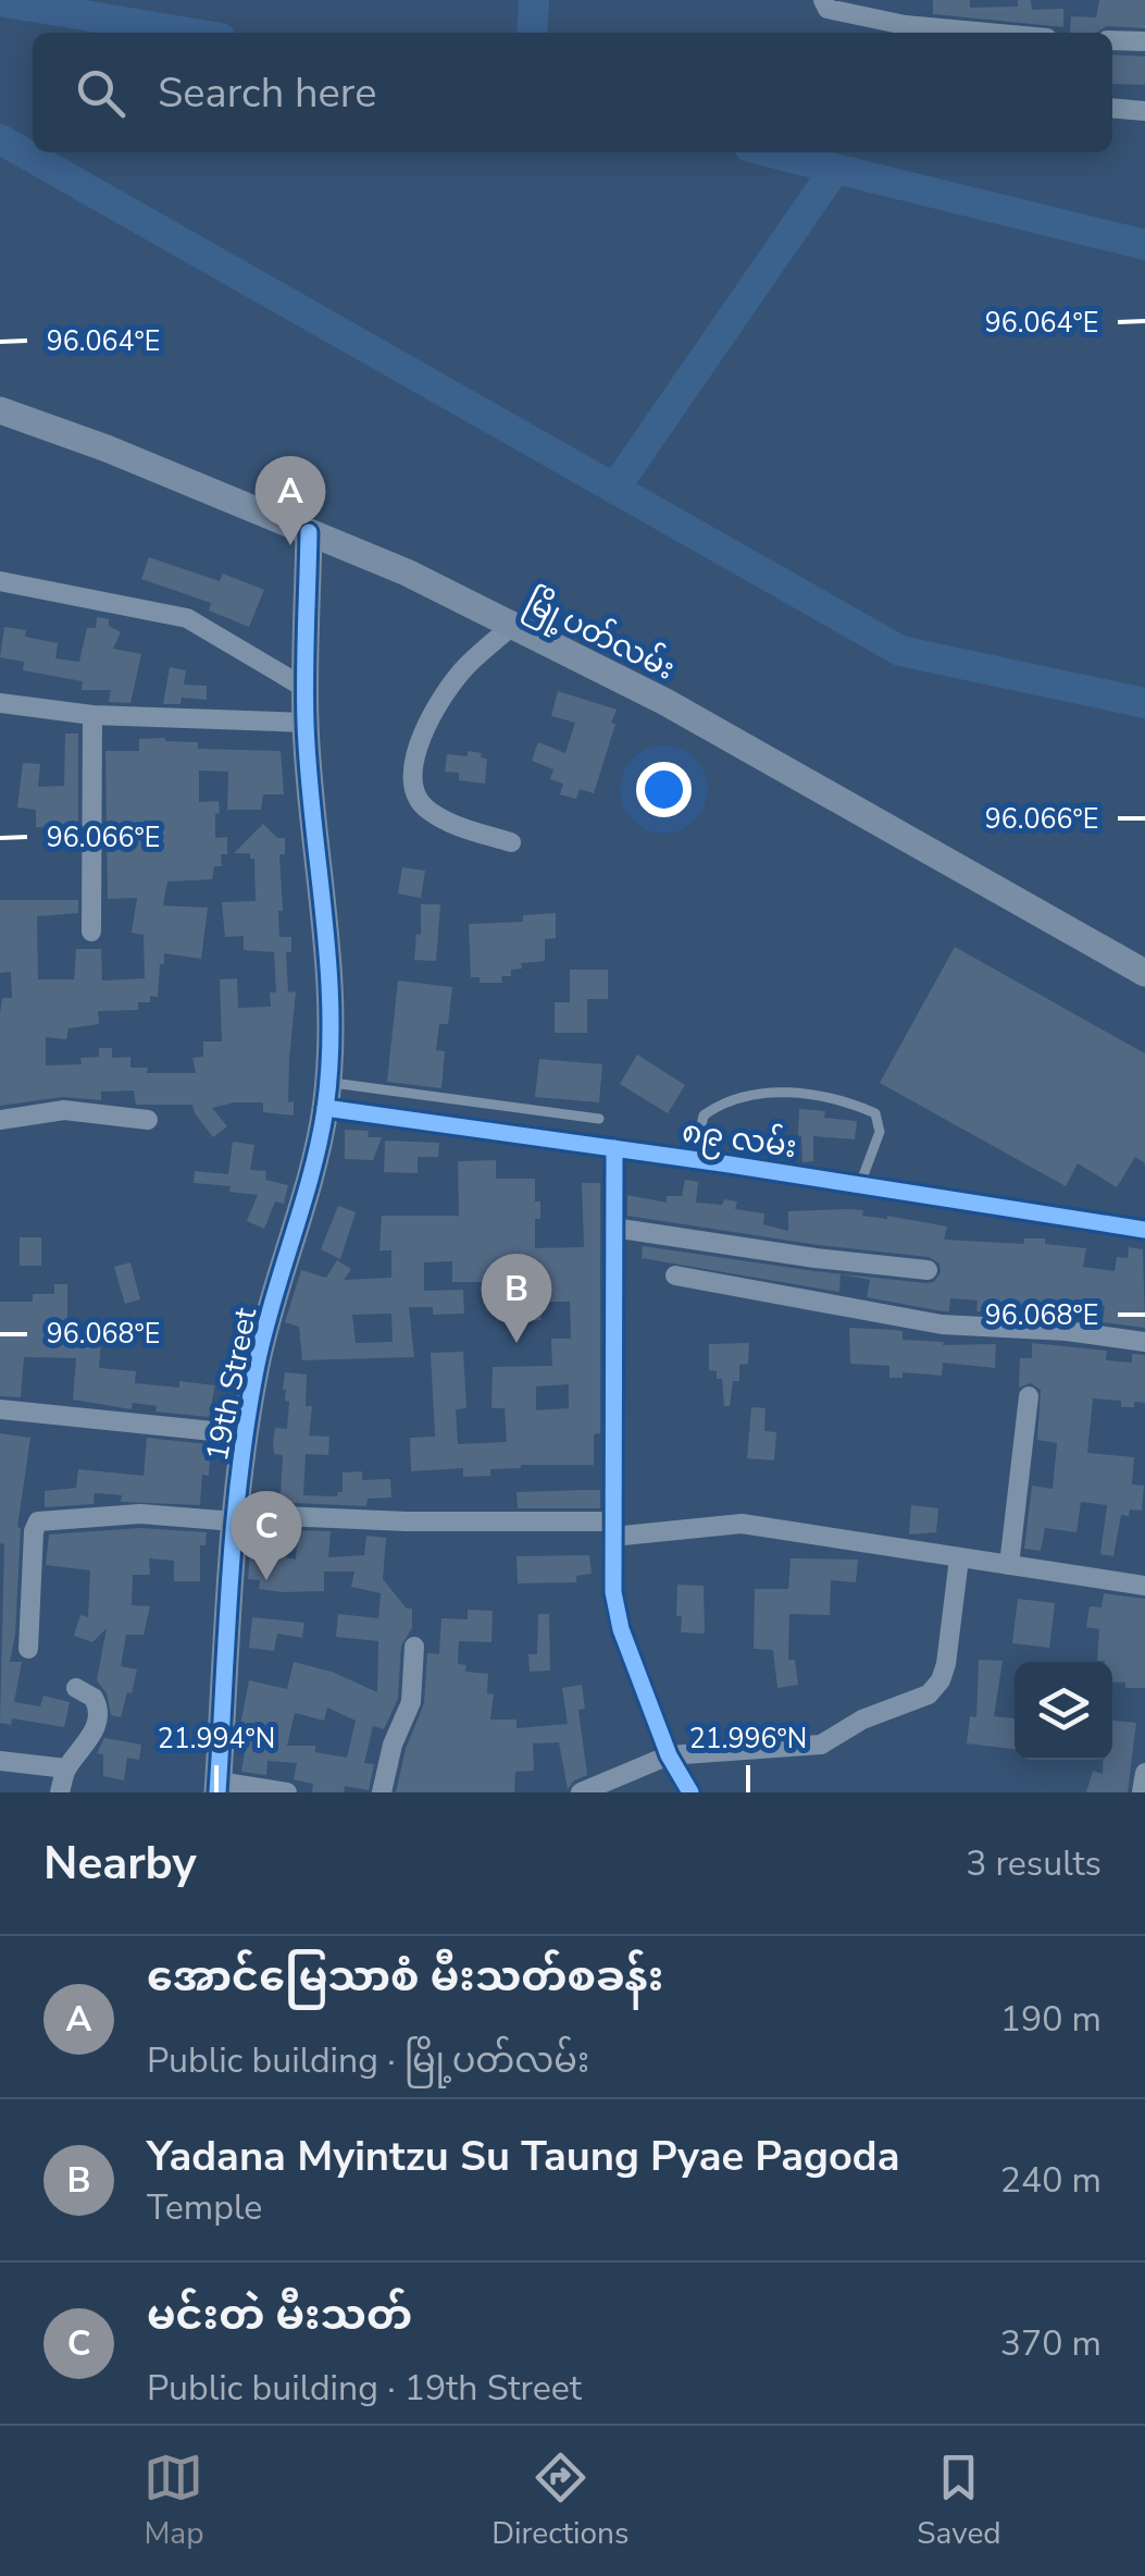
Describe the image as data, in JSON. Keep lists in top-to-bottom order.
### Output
{
  "streets": {
    "main road": ["မြို့ပတ်လမ်း", "19th Street"],
    "street": ["၈၉ လမ်း"]
  },
  "crossings": [
    ["မြို့ပတ်လမ်း", "19th Street"],
    ["၈၉ လမ်း", "19th Street"]
  ],
  "page": {
    "search": "Search here",
    "pins": ["A", "B", "C"],
    "heading": ["Nearby", "3 results"],
    "list": [
      {
        "mark": "A",
        "name": "အောင်မြေသာစံ မီးသတ်စခန်း",
        "note": "Public building · မြို့ပတ်လမ်း",
        "value": "190 m"
      },
      {
        "mark": "B",
        "name": "Yadana Myintzu Su Taung Pyae Pagoda",
        "note": "Temple",
        "value": "240 m"
      },
      {
        "mark": "C",
        "name": "မင်းတဲ မီးသတ်",
        "note": "Public building · 19th Street",
        "value": "370 m"
      }
    ],
    "nav": ["Map", "Directions", "Saved"]
  },
  "coordinates": [
    "96.064°E",
    "96.066°E",
    "96.068°E",
    "21.994°N",
    "21.996°N"
  ]
}
